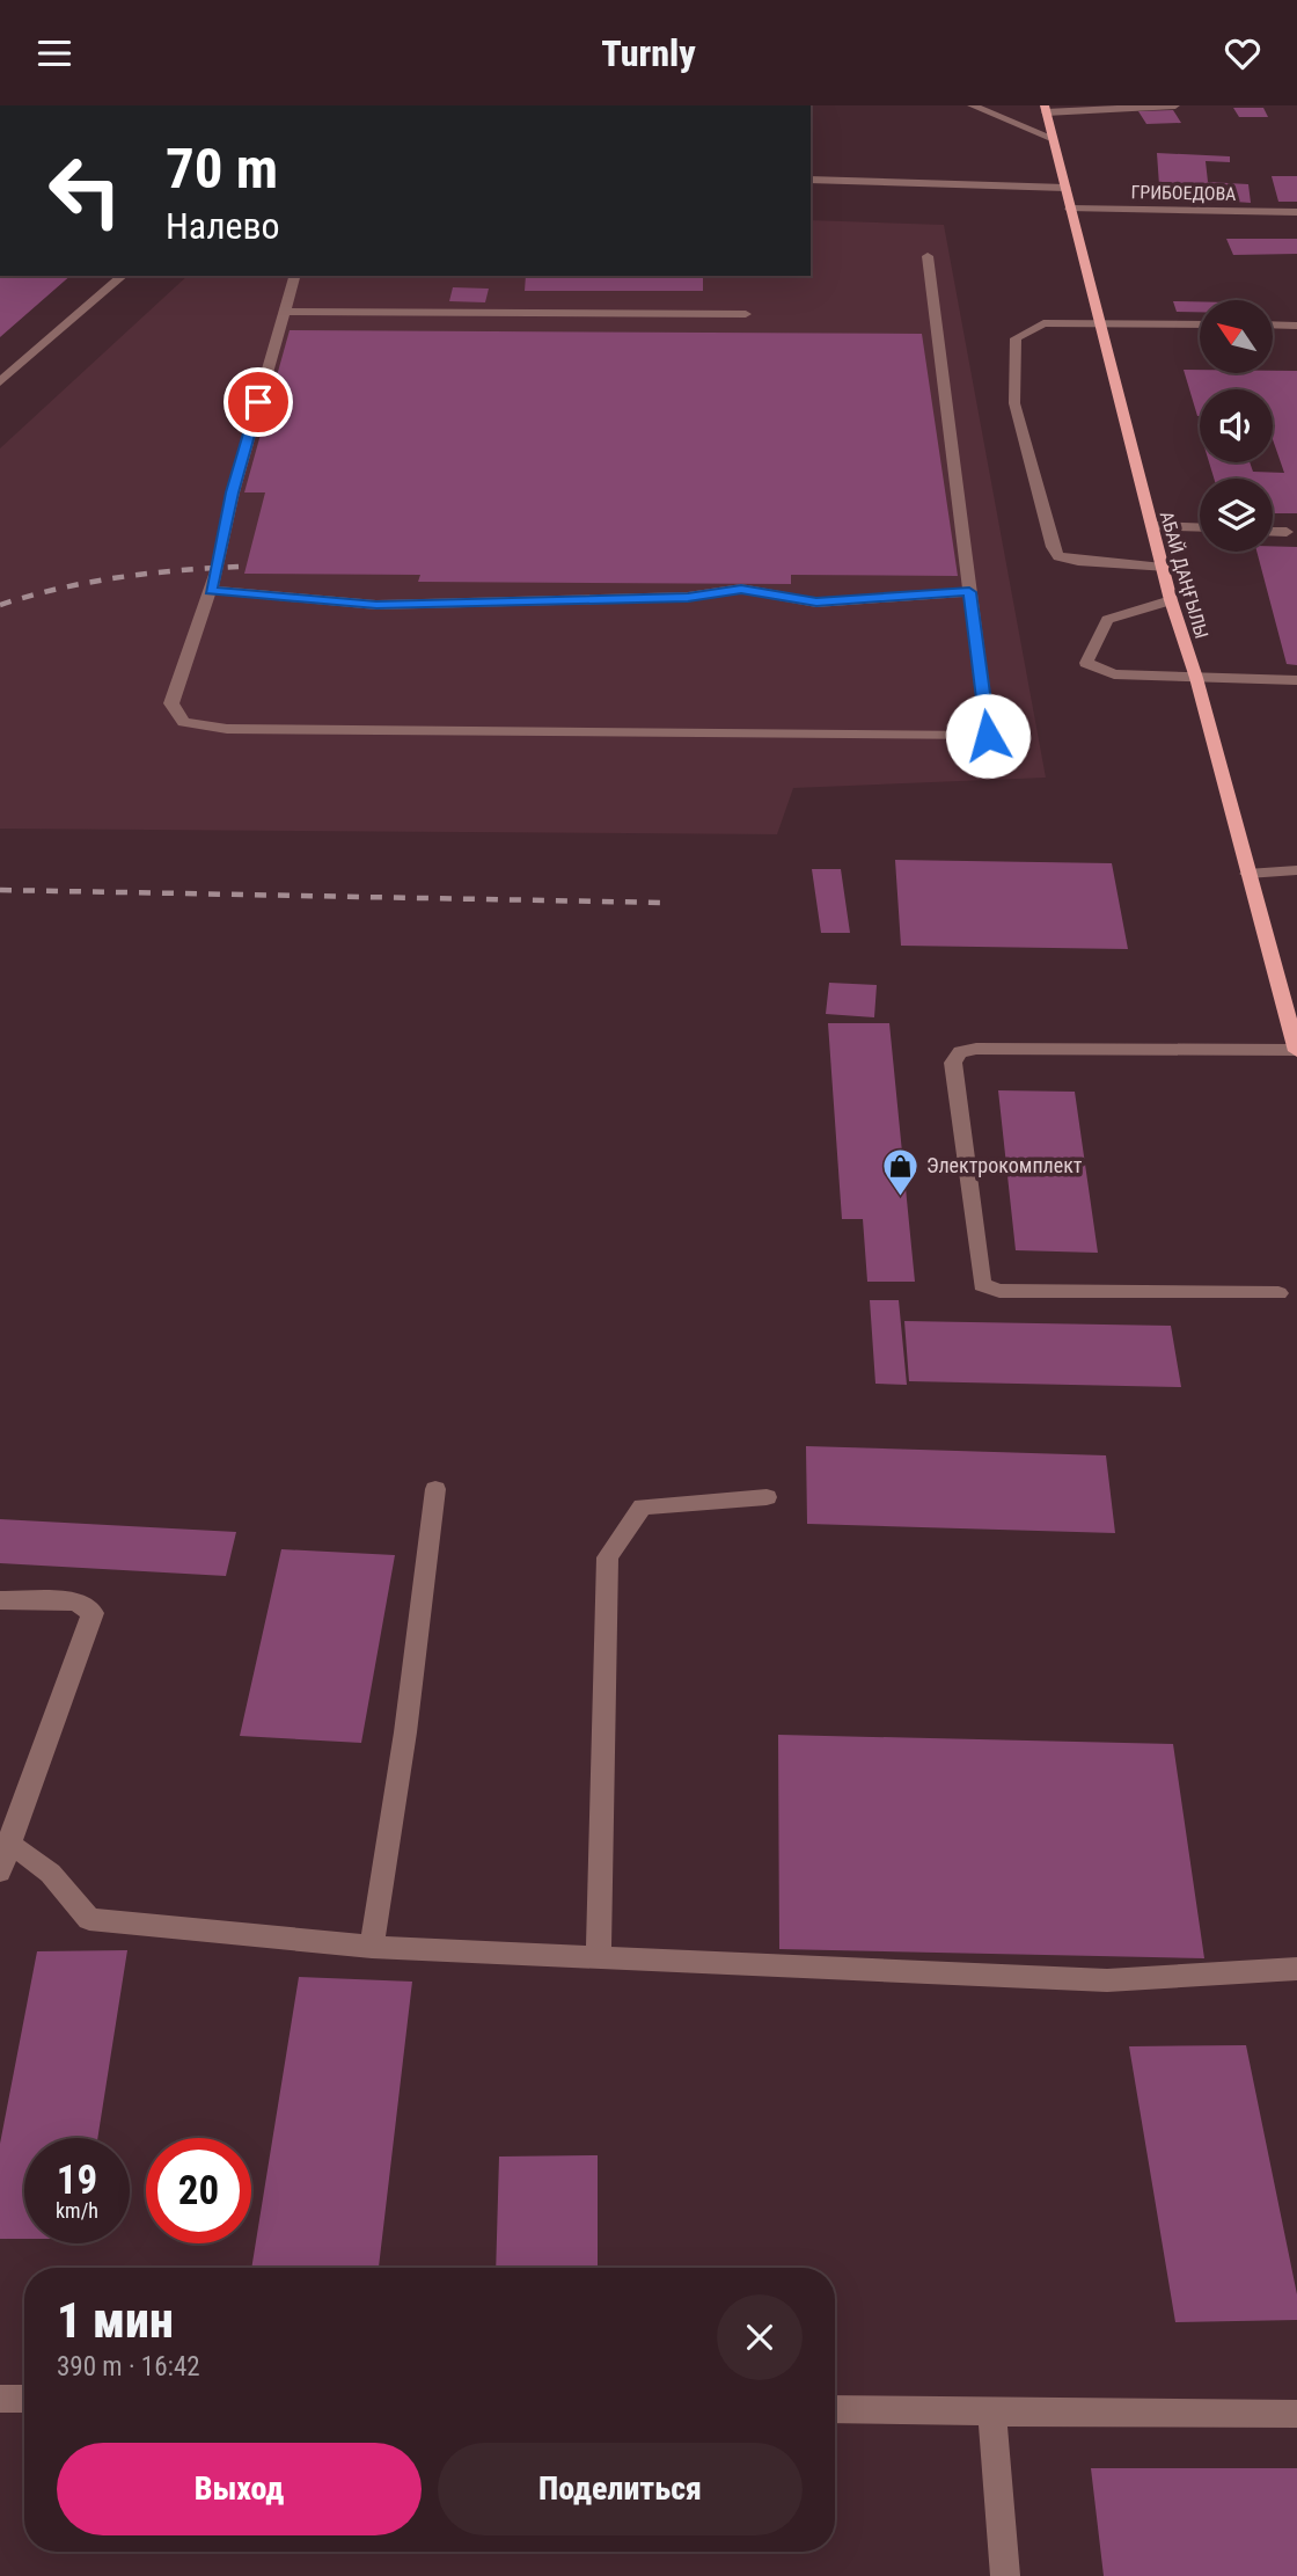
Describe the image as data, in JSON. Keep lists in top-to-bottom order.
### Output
{
  "streets": {
    "main road": ["АБАЙ ДАҢҒЫЛЫ"],
    "street": ["ГРИБОЕДОВА"]
  },
  "crossings": [
    ["ГРИБОЕДОВА", "АБАЙ ДАҢҒЫЛЫ"]
  ],
  "places": {
    "shop": ["Электрокомплект"]
  },
  "north": "top left",
  "page": {
    "header": "Turnly",
    "turn": ["70 m", "Налево"],
    "speed": "19 km/h",
    "limit": "20",
    "heading": ["1 мин", "390 m · 16:42"],
    "buttons": ["Выход", "Поделиться"]
  }
}
